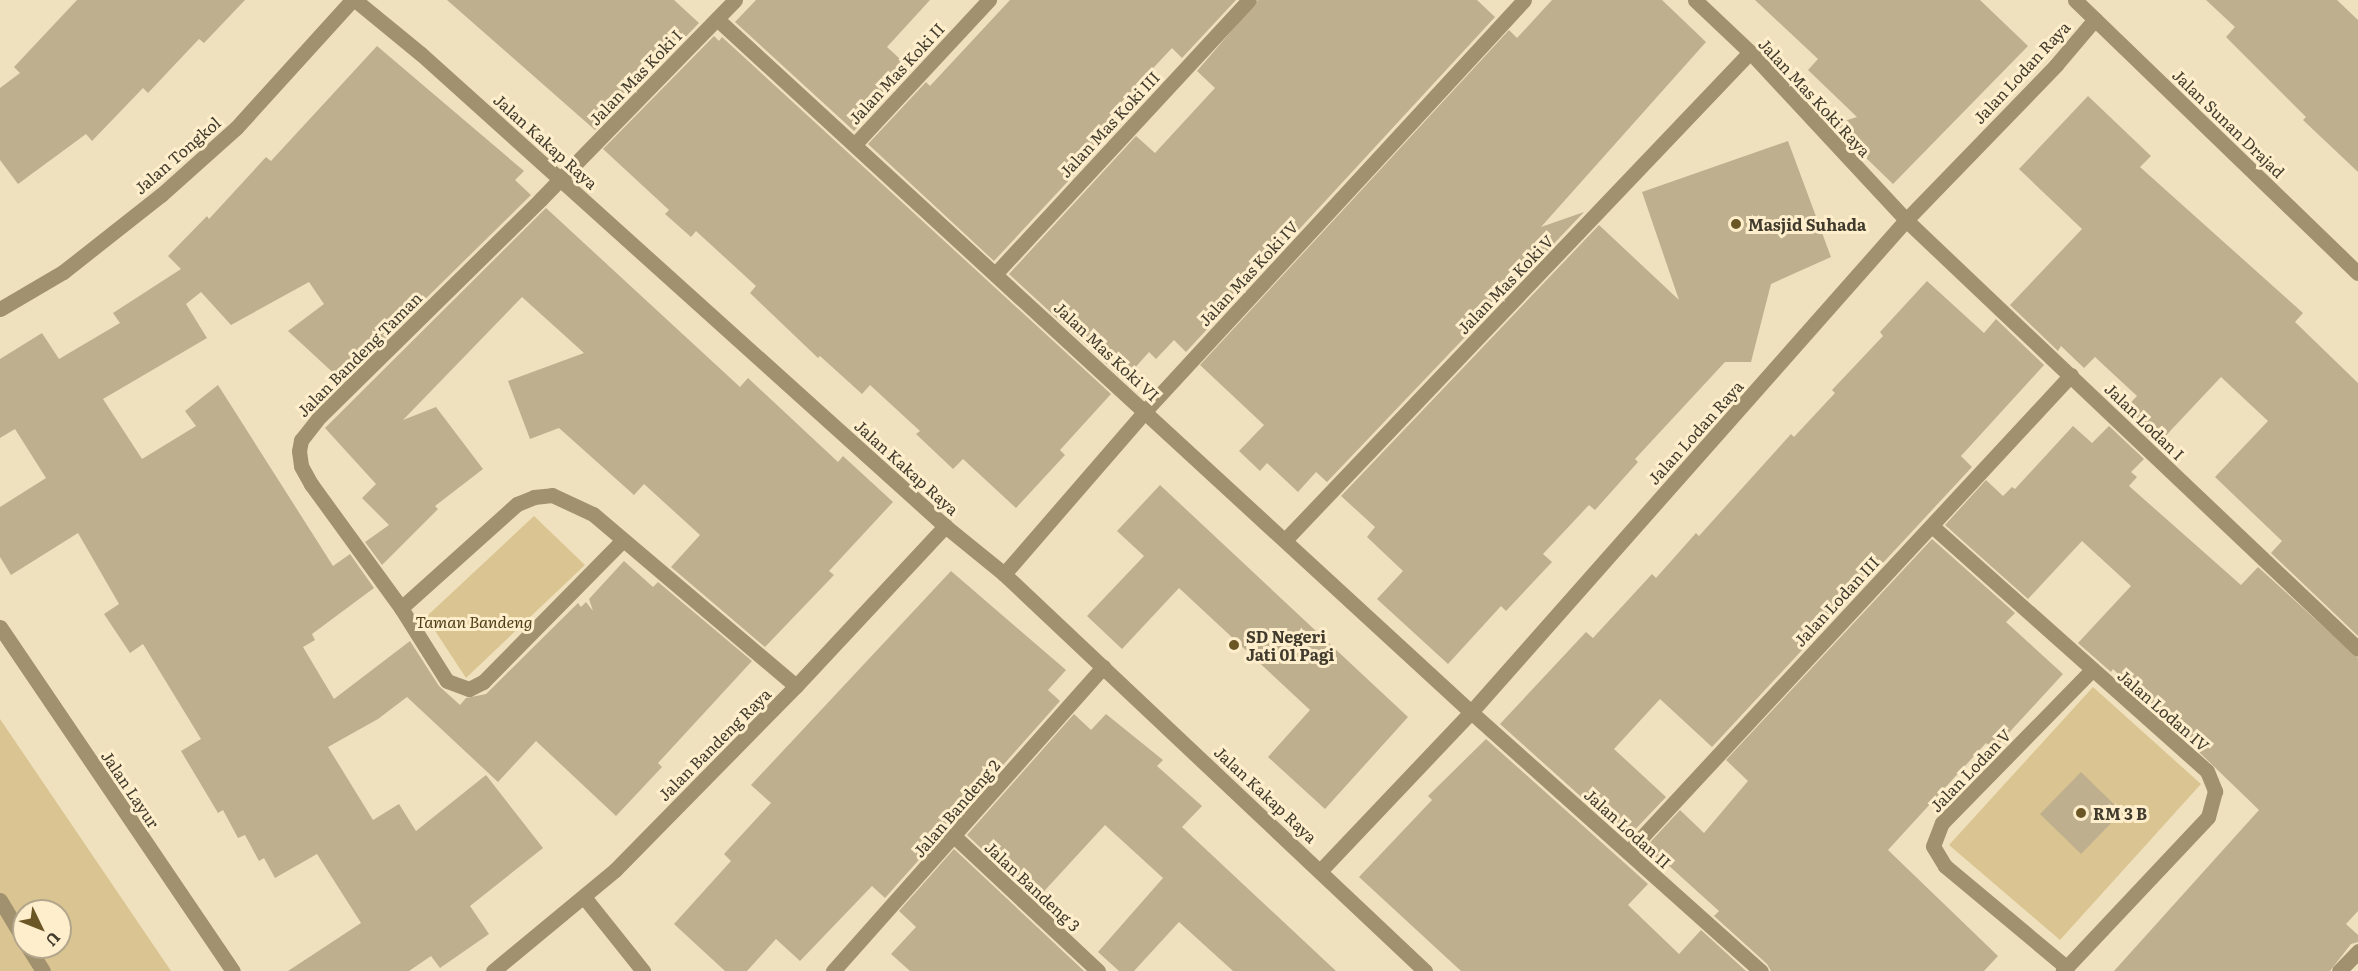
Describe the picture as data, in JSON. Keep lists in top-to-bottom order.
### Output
{
  "streets": {
    "street": [
      "Jalan Lodan Raya",
      "Jalan Mas Koki II",
      "Jalan Mas Koki I",
      "Jalan Mas Koki Raya",
      "Jalan Sunan Drajad",
      "Jalan Mas Koki III",
      "Jalan Kakap Raya",
      "Jalan Tongkol",
      "Jalan Mas Koki IV",
      "Jalan Mas Koki V",
      "Jalan Mas Koki VI",
      "Jalan Bandeng Taman",
      "Jalan Lodan I",
      "Jalan Lodan III",
      "Jalan Lodan IV",
      "Jalan Bandeng Raya",
      "Jalan Lodan V",
      "Jalan Layur",
      "Jalan Bandeng 2",
      "Jalan Lodan II",
      "Jalan Bandeng 3"
    ]
  },
  "crossings": [
    ["Jalan Lodan Raya", "Jalan Mas Koki Raya"],
    ["Jalan Lodan Raya", "Jalan Sunan Drajad"],
    ["Jalan Lodan Raya", "Jalan Kakap Raya"],
    ["Jalan Lodan Raya", "Jalan Mas Koki VI"],
    ["Jalan Lodan Raya", "Jalan Lodan I"],
    ["Jalan Lodan Raya", "Jalan Lodan II"],
    ["Jalan Mas Koki II", "Jalan Mas Koki VI"],
    ["Jalan Mas Koki I", "Jalan Kakap Raya"],
    ["Jalan Mas Koki I", "Jalan Mas Koki VI"],
    ["Jalan Mas Koki I", "Jalan Bandeng Taman"],
    ["Jalan Mas Koki Raya", "Jalan Mas Koki V"],
    ["Jalan Mas Koki Raya", "Jalan Lodan I"],
    ["Jalan Mas Koki III", "Jalan Mas Koki VI"],
    ["Jalan Kakap Raya", "Jalan Tongkol"],
    ["Jalan Kakap Raya", "Jalan Mas Koki IV"],
    ["Jalan Kakap Raya", "Jalan Bandeng Taman"],
    ["Jalan Kakap Raya", "Jalan Bandeng Raya"],
    ["Jalan Kakap Raya", "Jalan Bandeng 2"],
    ["Jalan Mas Koki IV", "Jalan Mas Koki VI"],
    ["Jalan Mas Koki V", "Jalan Mas Koki VI"],
    ["Jalan Mas Koki VI", "Jalan Lodan II"],
    ["Jalan Lodan I", "Jalan Lodan III"],
    ["Jalan Lodan III", "Jalan Lodan IV"],
    ["Jalan Lodan III", "Jalan Lodan II"],
    ["Jalan Lodan IV", "Jalan Lodan V"],
    ["Jalan Bandeng 2", "Jalan Bandeng 3"]
  ],
  "parks": ["Taman Bandeng"],
  "places": ["Masjid Suhada", "SD Negeri Jati 01 Pagi", "RM 3 B"],
  "north": "bottom right"
}
